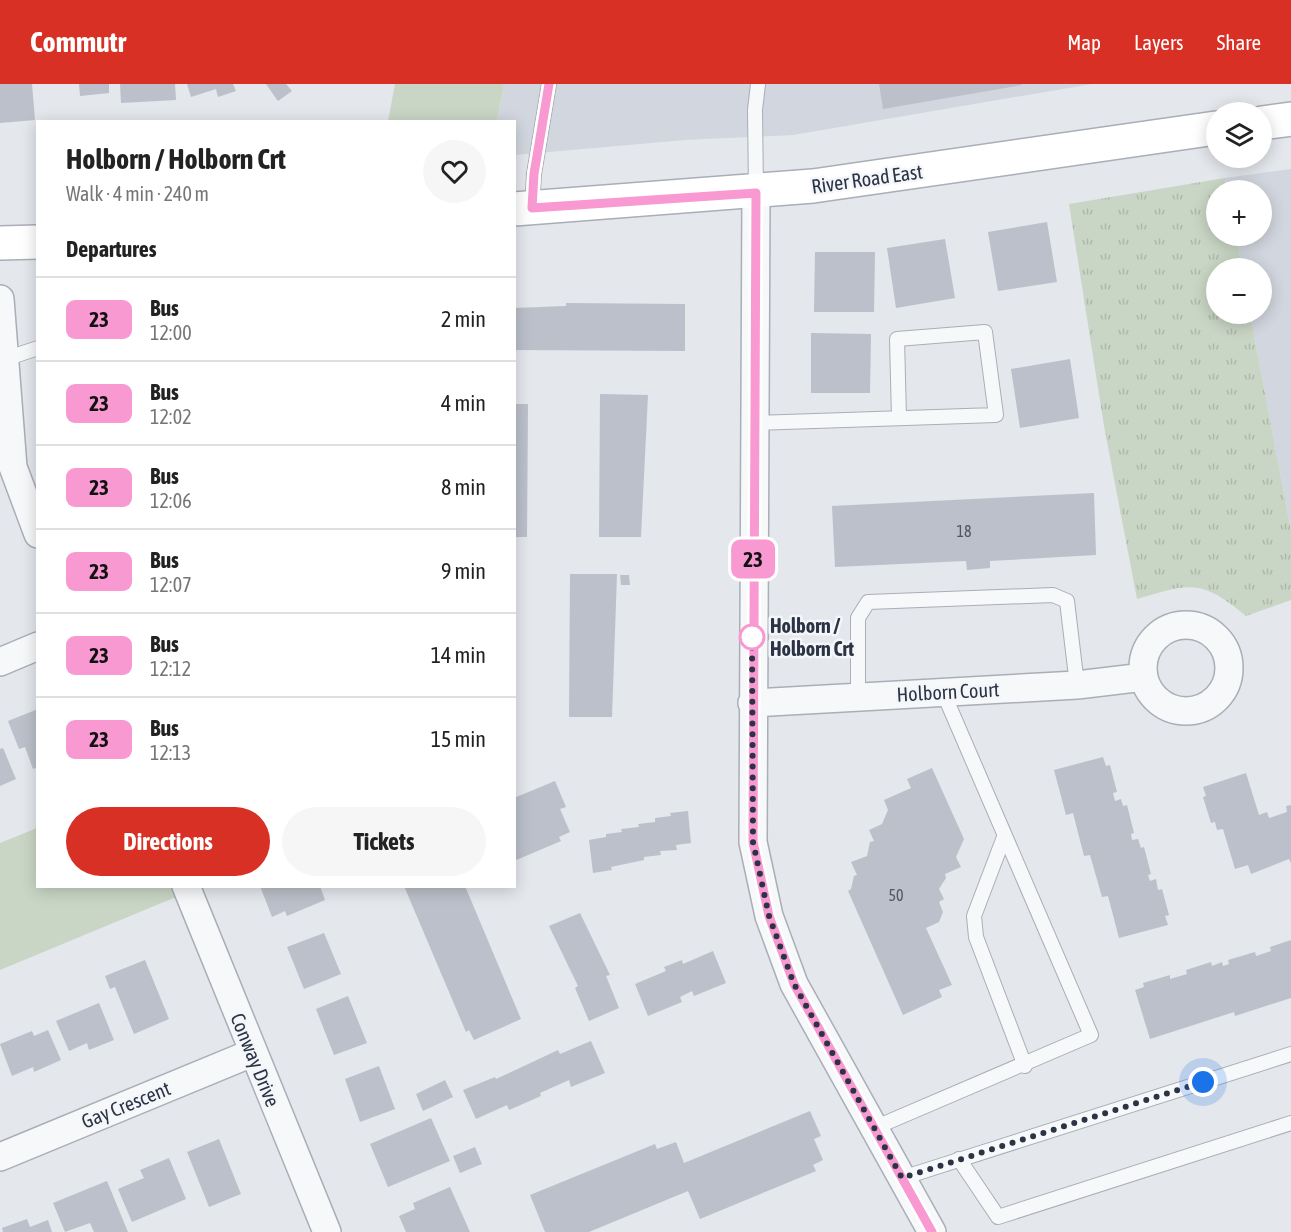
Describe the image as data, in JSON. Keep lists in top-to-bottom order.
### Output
{
  "streets": {
    "street": [
      "River Road East",
      "Holborn Court",
      "Conway Drive",
      "Gay Crescent"
    ]
  },
  "crossings": [
    ["Conway Drive", "Gay Crescent"]
  ],
  "places": ["Holborn / Holborn Crt"],
  "lines": ["bus line 23"],
  "house_numbers": ["18", "50"],
  "page": {
    "header": "Commutr",
    "nav": ["Map", "Layers", "Share"],
    "on_map": "23",
    "map_buttons": ["+", "−"],
    "heading": [
      ["Holborn / Holborn Crt", "Walk · 4 min · 240 m"],
      "Departures"
    ],
    "list": [
      {
        "mark": "23",
        "name": "Bus",
        "note": "12:00",
        "value": "2 min"
      },
      {
        "mark": "23",
        "name": "Bus",
        "note": "12:02",
        "value": "4 min"
      },
      {
        "mark": "23",
        "name": "Bus",
        "note": "12:06",
        "value": "8 min"
      },
      {
        "mark": "23",
        "name": "Bus",
        "note": "12:07",
        "value": "9 min"
      },
      {
        "mark": "23",
        "name": "Bus",
        "note": "12:12",
        "value": "14 min"
      },
      {
        "mark": "23",
        "name": "Bus",
        "note": "12:13",
        "value": "15 min"
      }
    ],
    "buttons": ["Directions", "Tickets"]
  }
}
